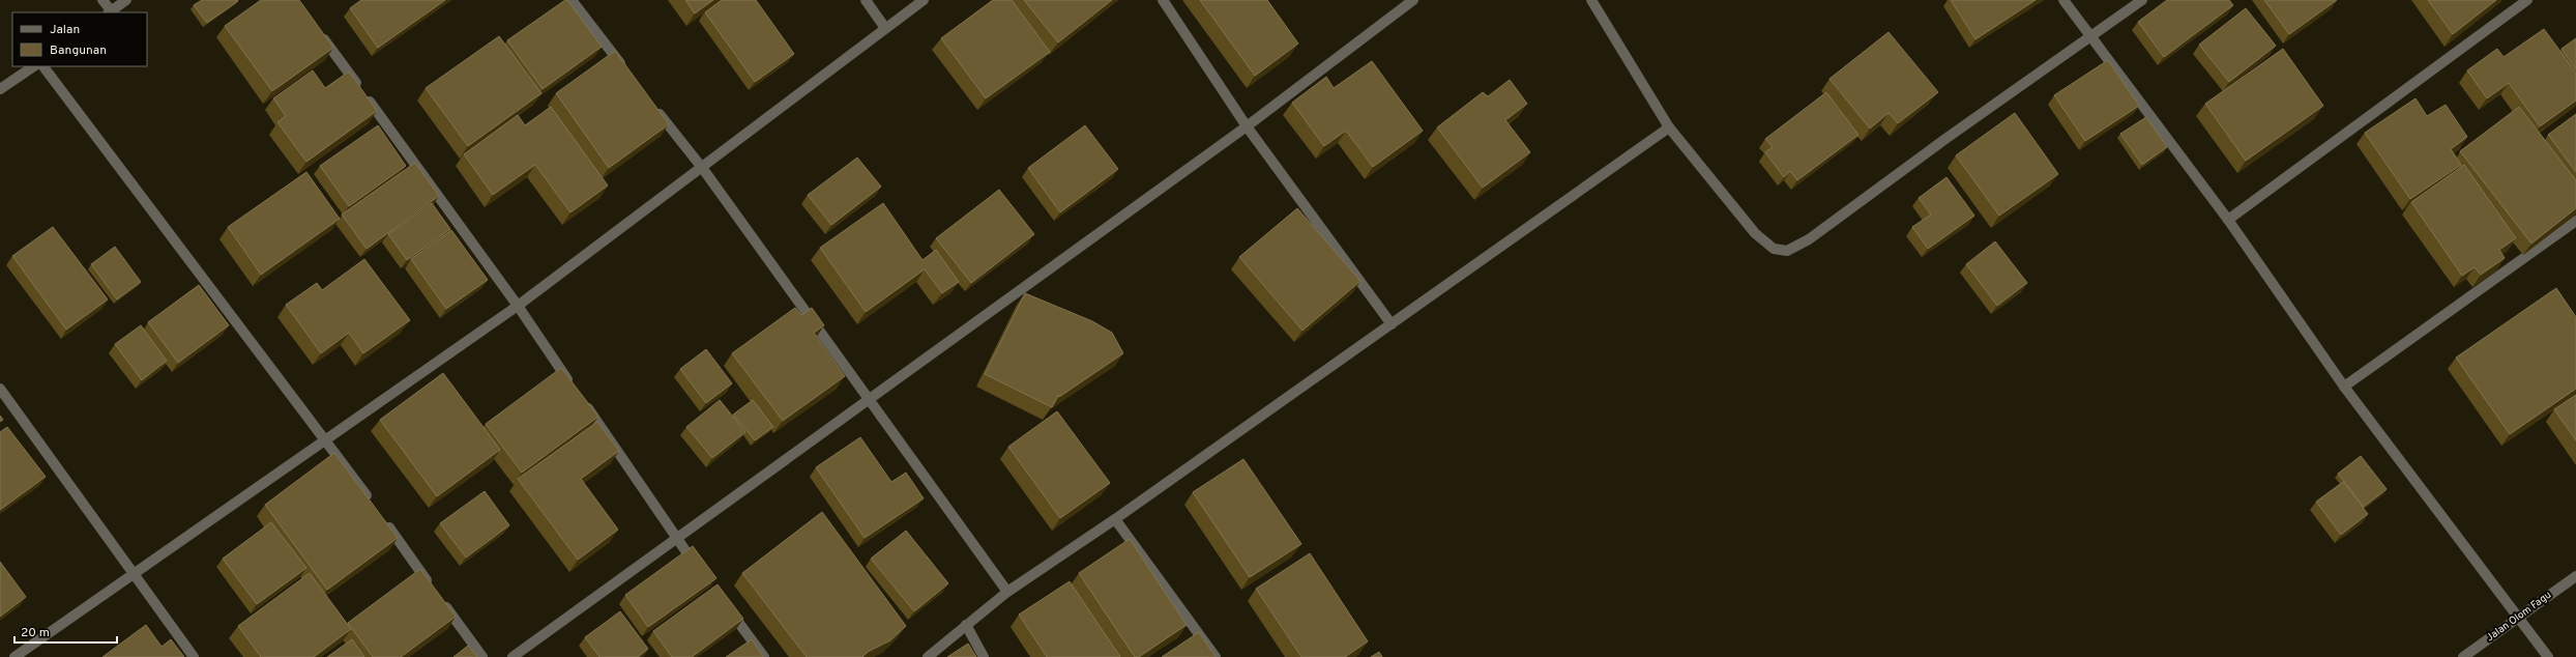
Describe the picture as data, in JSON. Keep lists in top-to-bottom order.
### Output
{
  "streets": {
    "street": ["Jalan Olom Fagu"]
  },
  "legend": ["Jalan", "Bangunan"],
  "scale_bar": "20 m"
}
